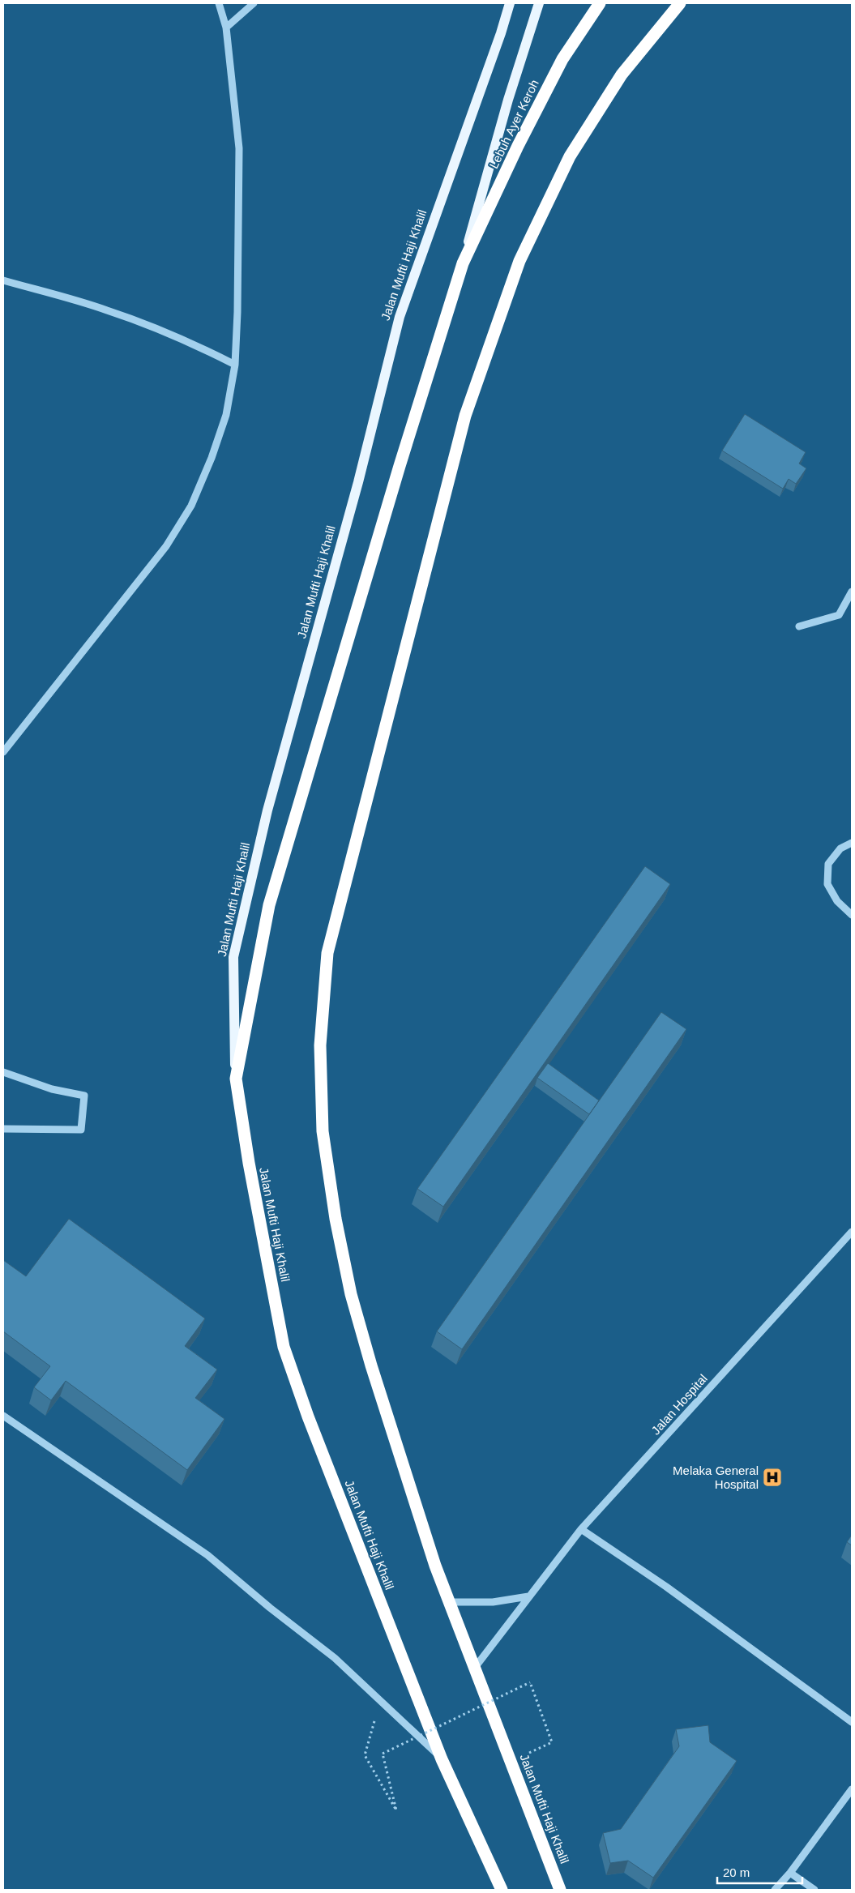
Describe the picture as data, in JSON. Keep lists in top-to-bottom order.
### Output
{
  "streets": {
    "highway": ["Lebuh Ayer Keroh", "Jalan Mufti Haji Khalil"],
    "street": ["Jalan Hospital"]
  },
  "crossings": [
    ["Lebuh Ayer Keroh", "Jalan Mufti Haji Khalil"],
    ["Jalan Mufti Haji Khalil", "Jalan Hospital"]
  ],
  "places": {
    "hospital": ["Melaka General Hospital"]
  },
  "scale_bar": "20 m"
}
